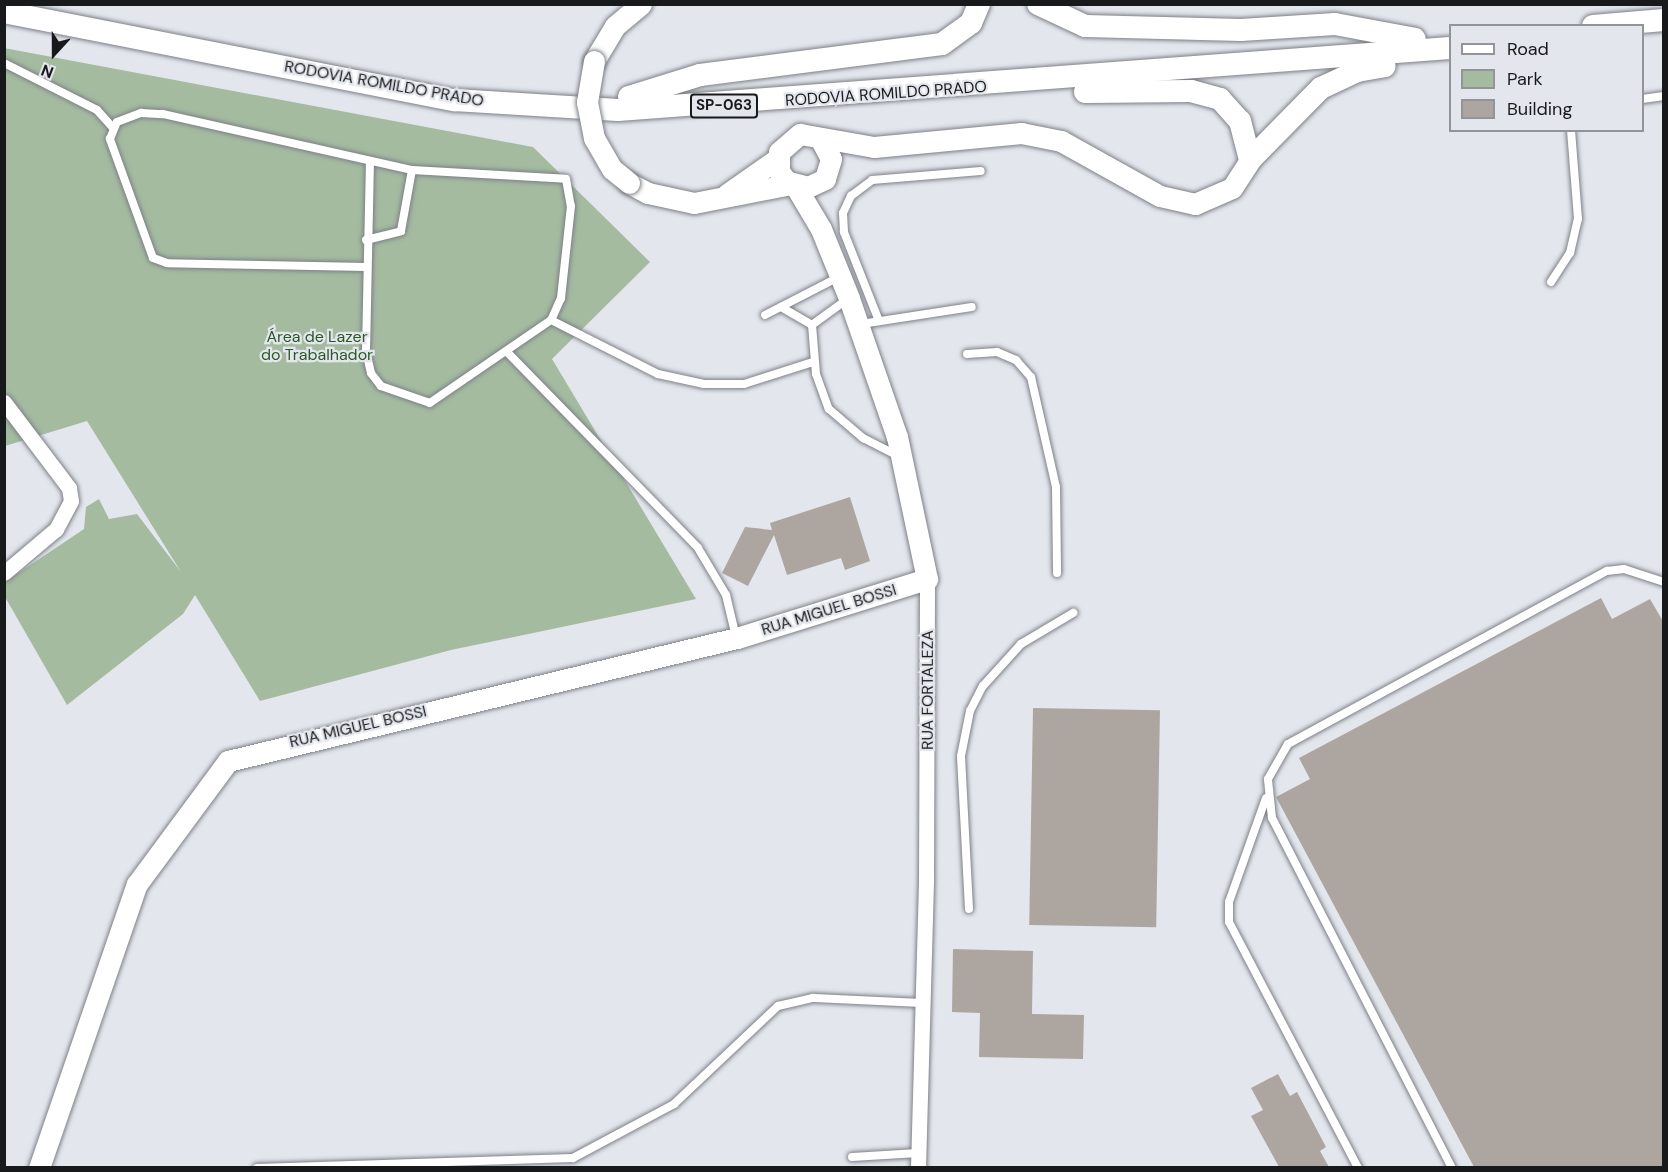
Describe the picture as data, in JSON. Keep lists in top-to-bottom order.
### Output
{
  "streets": {
    "main road": [
      "RODOVIA ROMILDO PRADO",
      "SP-063",
      "RUA MIGUEL BOSSI",
      "RUA FORTALEZA"
    ]
  },
  "crossings": [
    ["RUA MIGUEL BOSSI", "RUA FORTALEZA"]
  ],
  "parks": ["Área de Lazer do Trabalhador"],
  "legend": ["Road", "Park", "Building"],
  "north": "bottom"
}
